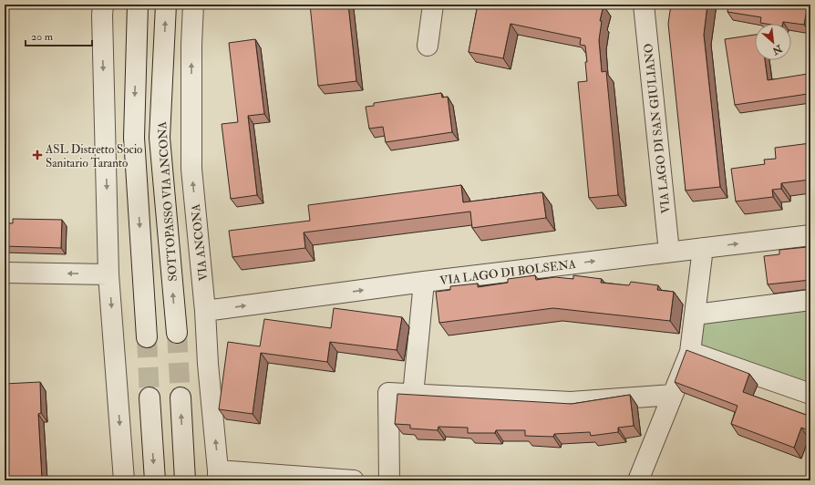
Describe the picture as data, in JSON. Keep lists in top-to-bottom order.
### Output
{
  "streets": {
    "street": [
      "VIA LAGO DI SAN GIULIANO",
      "SOTTOPASSO VIA ANCONA",
      "VIA ANCONA",
      "VIA LAGO DI BOLSENA"
    ]
  },
  "crossings": [
    ["VIA LAGO DI SAN GIULIANO", "VIA LAGO DI BOLSENA"],
    ["VIA ANCONA", "VIA LAGO DI BOLSENA"]
  ],
  "places": {
    "health": ["ASL Distretto Socio Sanitario Taranto"]
  },
  "scale_bar": "20 m",
  "north": "bottom right"
}
